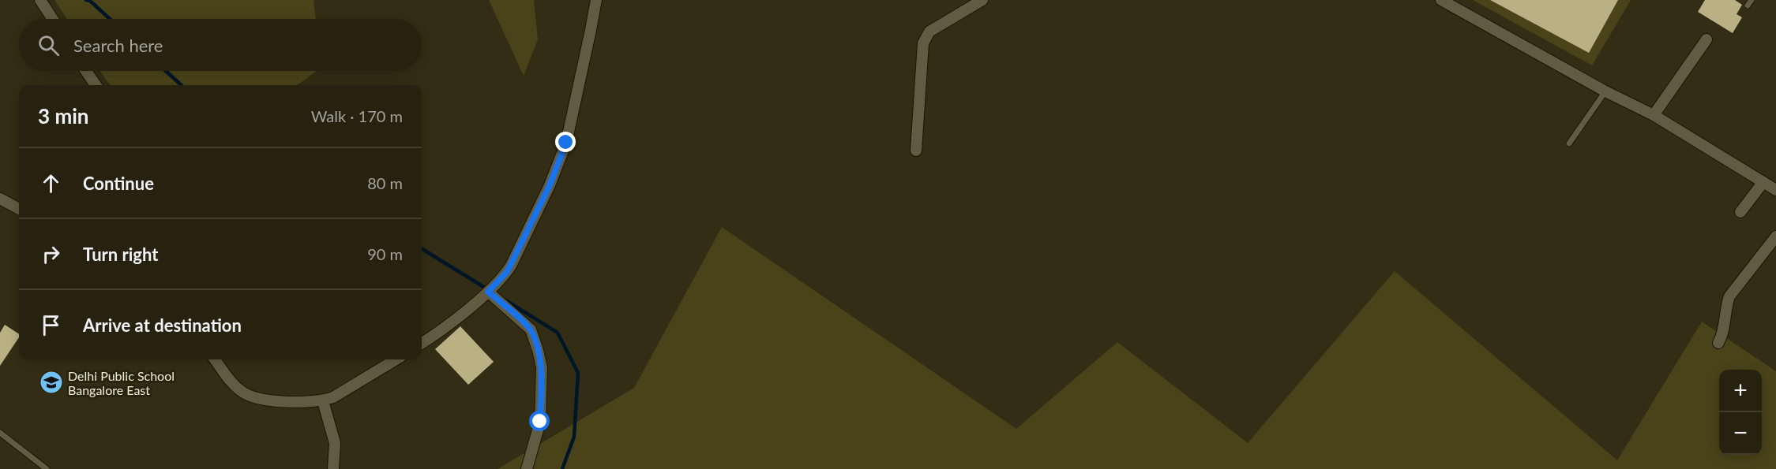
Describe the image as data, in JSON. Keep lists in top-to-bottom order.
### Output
{
  "places": {
    "school or university": ["Delhi Public School Bangalore East"]
  },
  "page": {
    "search": "Search here",
    "heading": ["3 min", "Walk · 170 m"],
    "list": [
      ["Continue", "80 m"],
      ["Turn right", "90 m"],
      "Arrive at destination"
    ],
    "map_buttons": ["+", "−"]
  }
}
